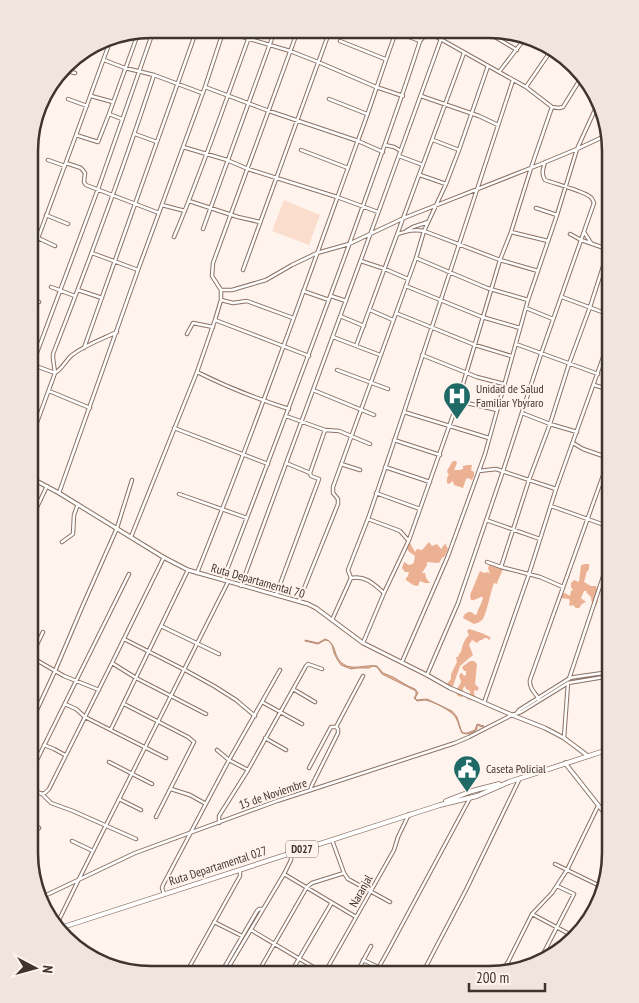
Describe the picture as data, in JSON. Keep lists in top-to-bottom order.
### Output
{
  "streets": {
    "main road": ["Ruta Departamental 70", "D027", "Ruta Departamental 027"],
    "street": ["15 de Noviembre", "Naranjal"]
  },
  "crossings": [
    ["Ruta Departamental 70", "15 de Noviembre"],
    ["Ruta Departamental 70", "Ruta Departamental 027"],
    ["Ruta Departamental 027", "Naranjal"]
  ],
  "places": {
    "hospital": ["Unidad de Salud Familiar Ybyraro"],
    "public building": ["Caseta Policial"]
  },
  "scale_bar": "200 m",
  "north": "right"
}
